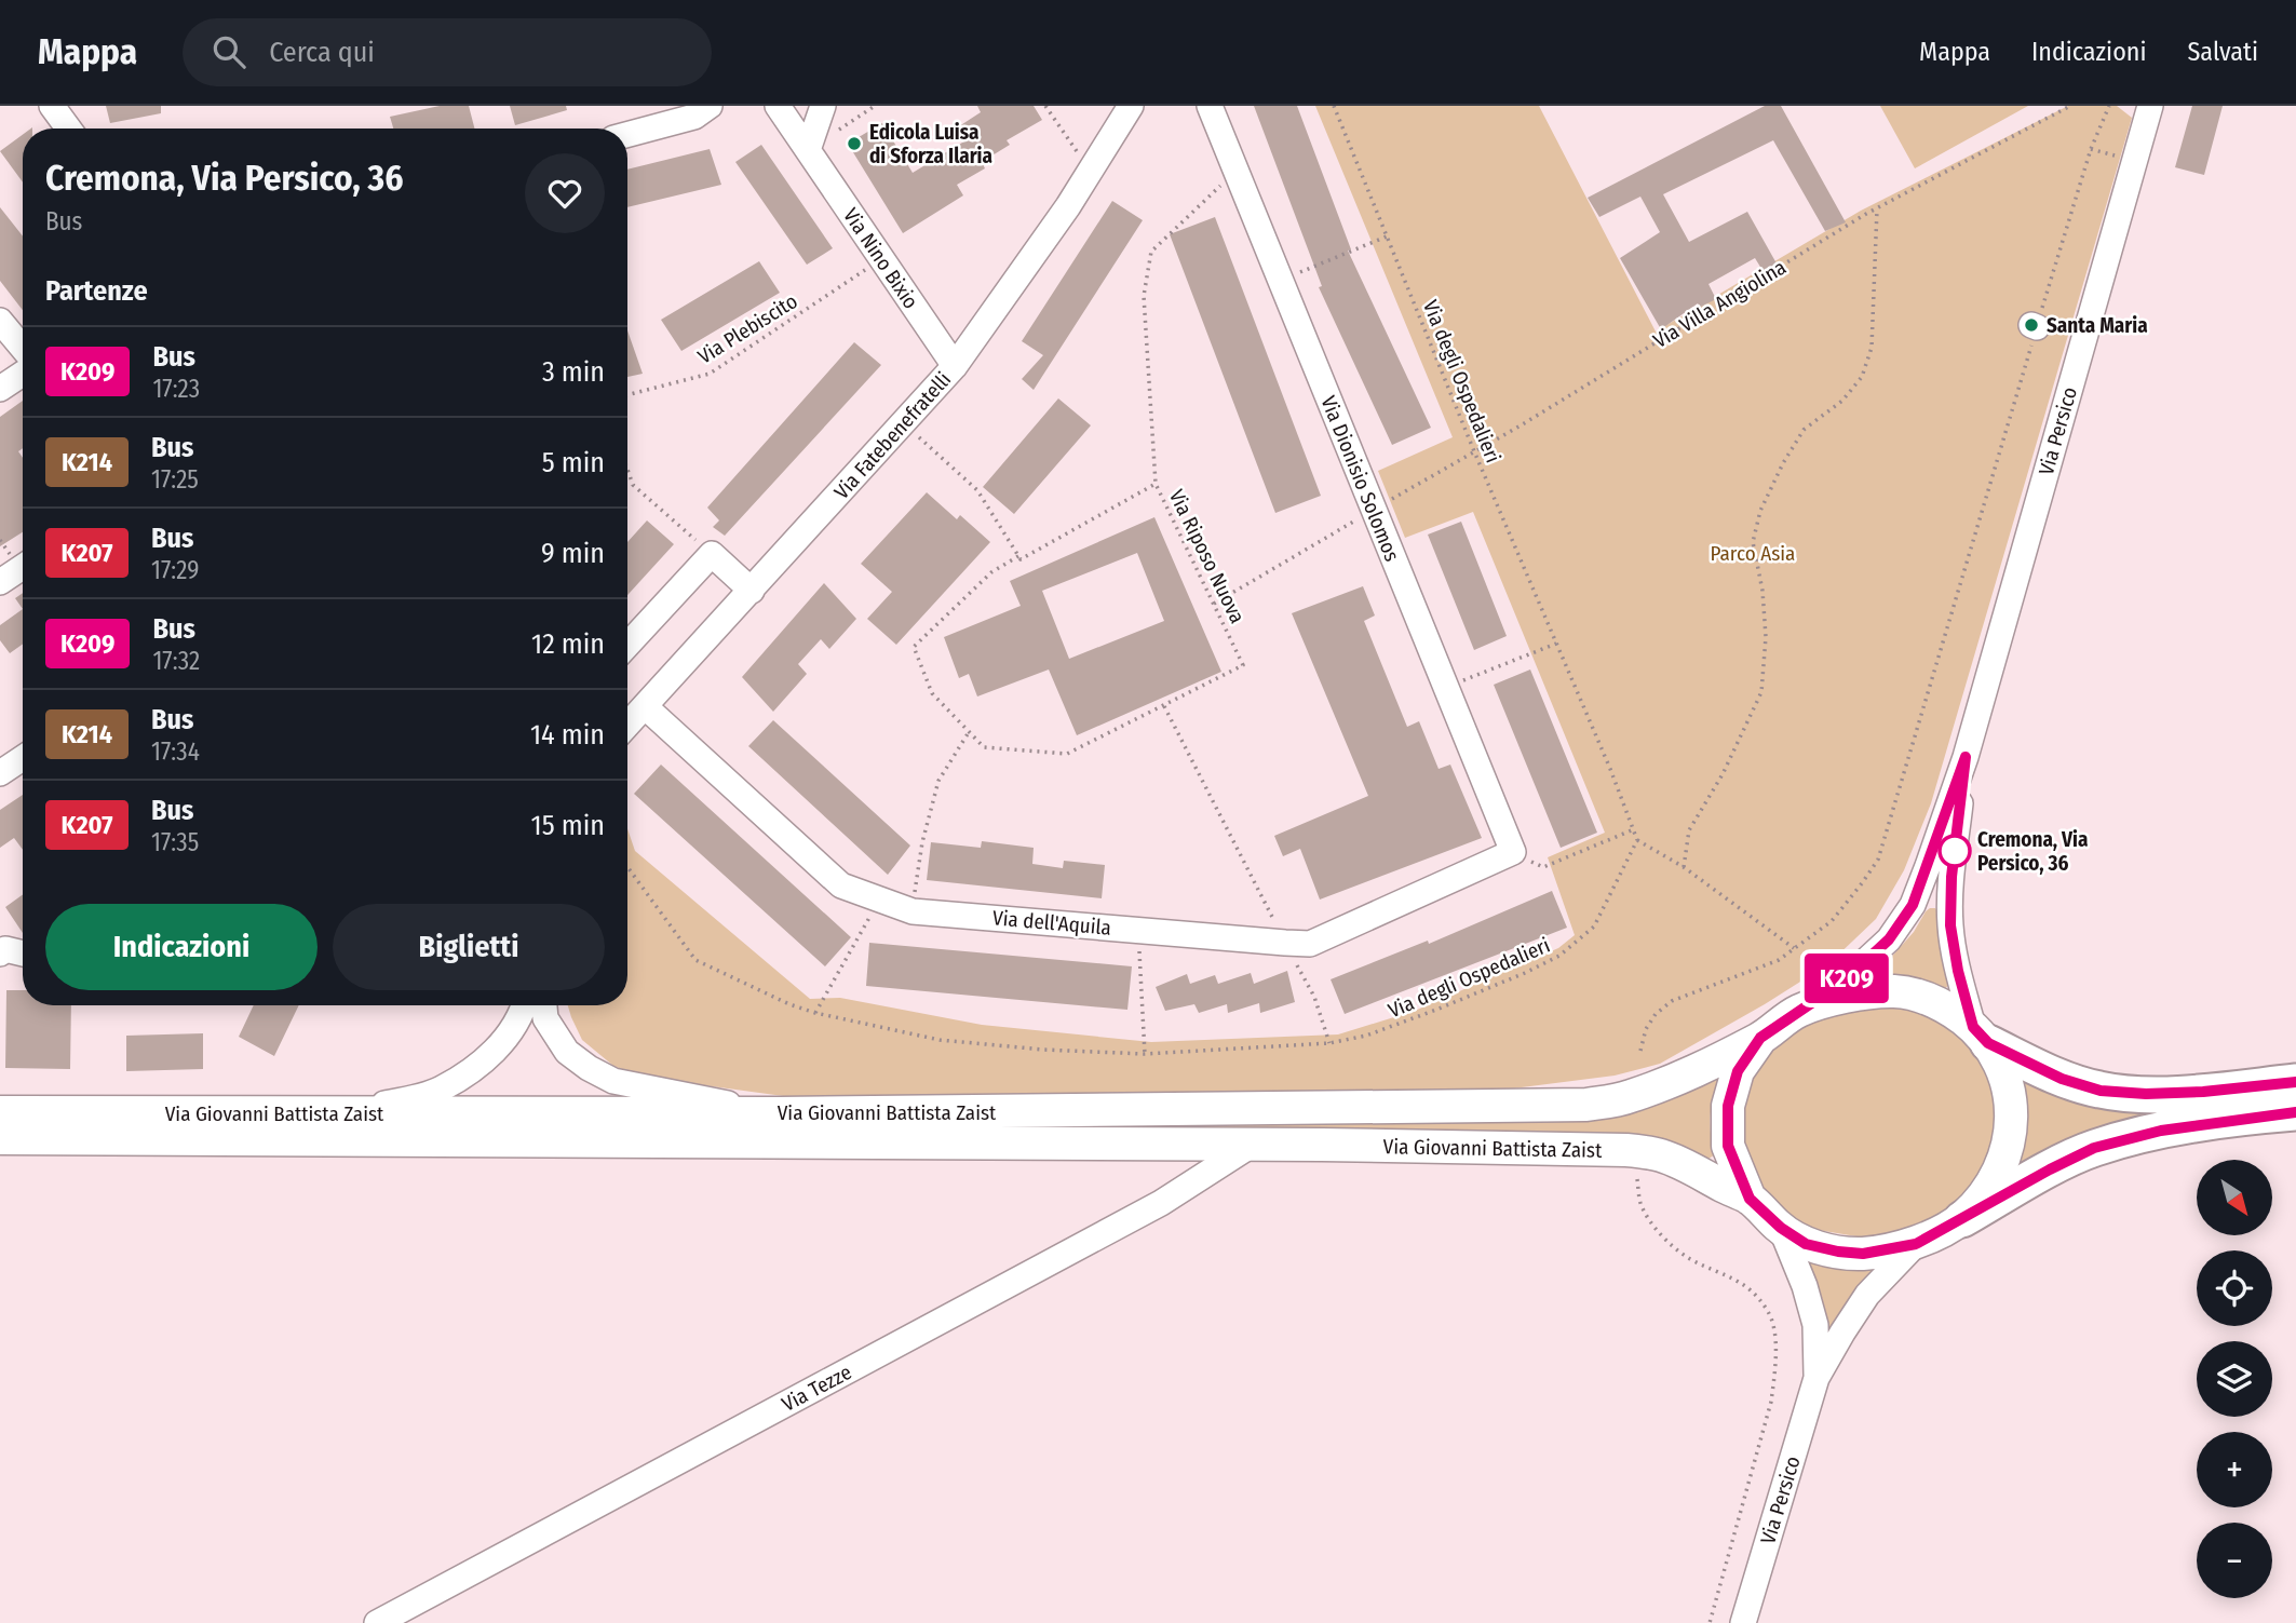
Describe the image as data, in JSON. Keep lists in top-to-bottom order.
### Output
{
  "streets": {
    "highway": ["Via Giovanni Battista Zaist"],
    "street": [
      "Via Nino Bixio",
      "Via Persico",
      "Via Fatebenefratelli",
      "Via Dionisio Solomos",
      "Via dell'Aquila",
      "Via Tezze"
    ],
    "path": [
      "Via Villa Angiolina",
      "Via Plebiscito",
      "Via degli Ospedalieri",
      "Via Riposo Nuova"
    ]
  },
  "crossings": [
    ["Via Nino Bixio", "Via Plebiscito"],
    ["Via Nino Bixio", "Via Fatebenefratelli"],
    ["Via Villa Angiolina", "Via degli Ospedalieri"],
    ["Via Villa Angiolina", "Via Dionisio Solomos"],
    ["Via Villa Angiolina", "Via Riposo Nuova"],
    ["Via Persico", "Via Giovanni Battista Zaist"],
    ["Via Fatebenefratelli", "Via dell'Aquila"],
    ["Via Dionisio Solomos", "Via dell'Aquila"],
    ["Via Giovanni Battista Zaist", "Via Tezze"]
  ],
  "parks": ["Parco Asia"],
  "places": ["Edicola Luisa di Sforza Ilaria", "Santa Maria", "Cremona, Via Persico, 36"],
  "lines": ["bus line K209"],
  "north": "bottom right",
  "page": {
    "header": "Mappa",
    "search": "Cerca qui",
    "nav": ["Mappa", "Indicazioni", "Salvati"],
    "on_map": "K209",
    "heading": [
      ["Cremona, Via Persico, 36", "Bus"],
      "Partenze"
    ],
    "list": [
      {
        "mark": "K209",
        "name": "Bus",
        "note": "17:23",
        "value": "3 min"
      },
      {
        "mark": "K214",
        "name": "Bus",
        "note": "17:25",
        "value": "5 min"
      },
      {
        "mark": "K207",
        "name": "Bus",
        "note": "17:29",
        "value": "9 min"
      },
      {
        "mark": "K209",
        "name": "Bus",
        "note": "17:32",
        "value": "12 min"
      },
      {
        "mark": "K214",
        "name": "Bus",
        "note": "17:34",
        "value": "14 min"
      },
      {
        "mark": "K207",
        "name": "Bus",
        "note": "17:35",
        "value": "15 min"
      }
    ],
    "buttons": ["Indicazioni", "Biglietti"],
    "map_buttons": ["+", "−"]
  }
}
